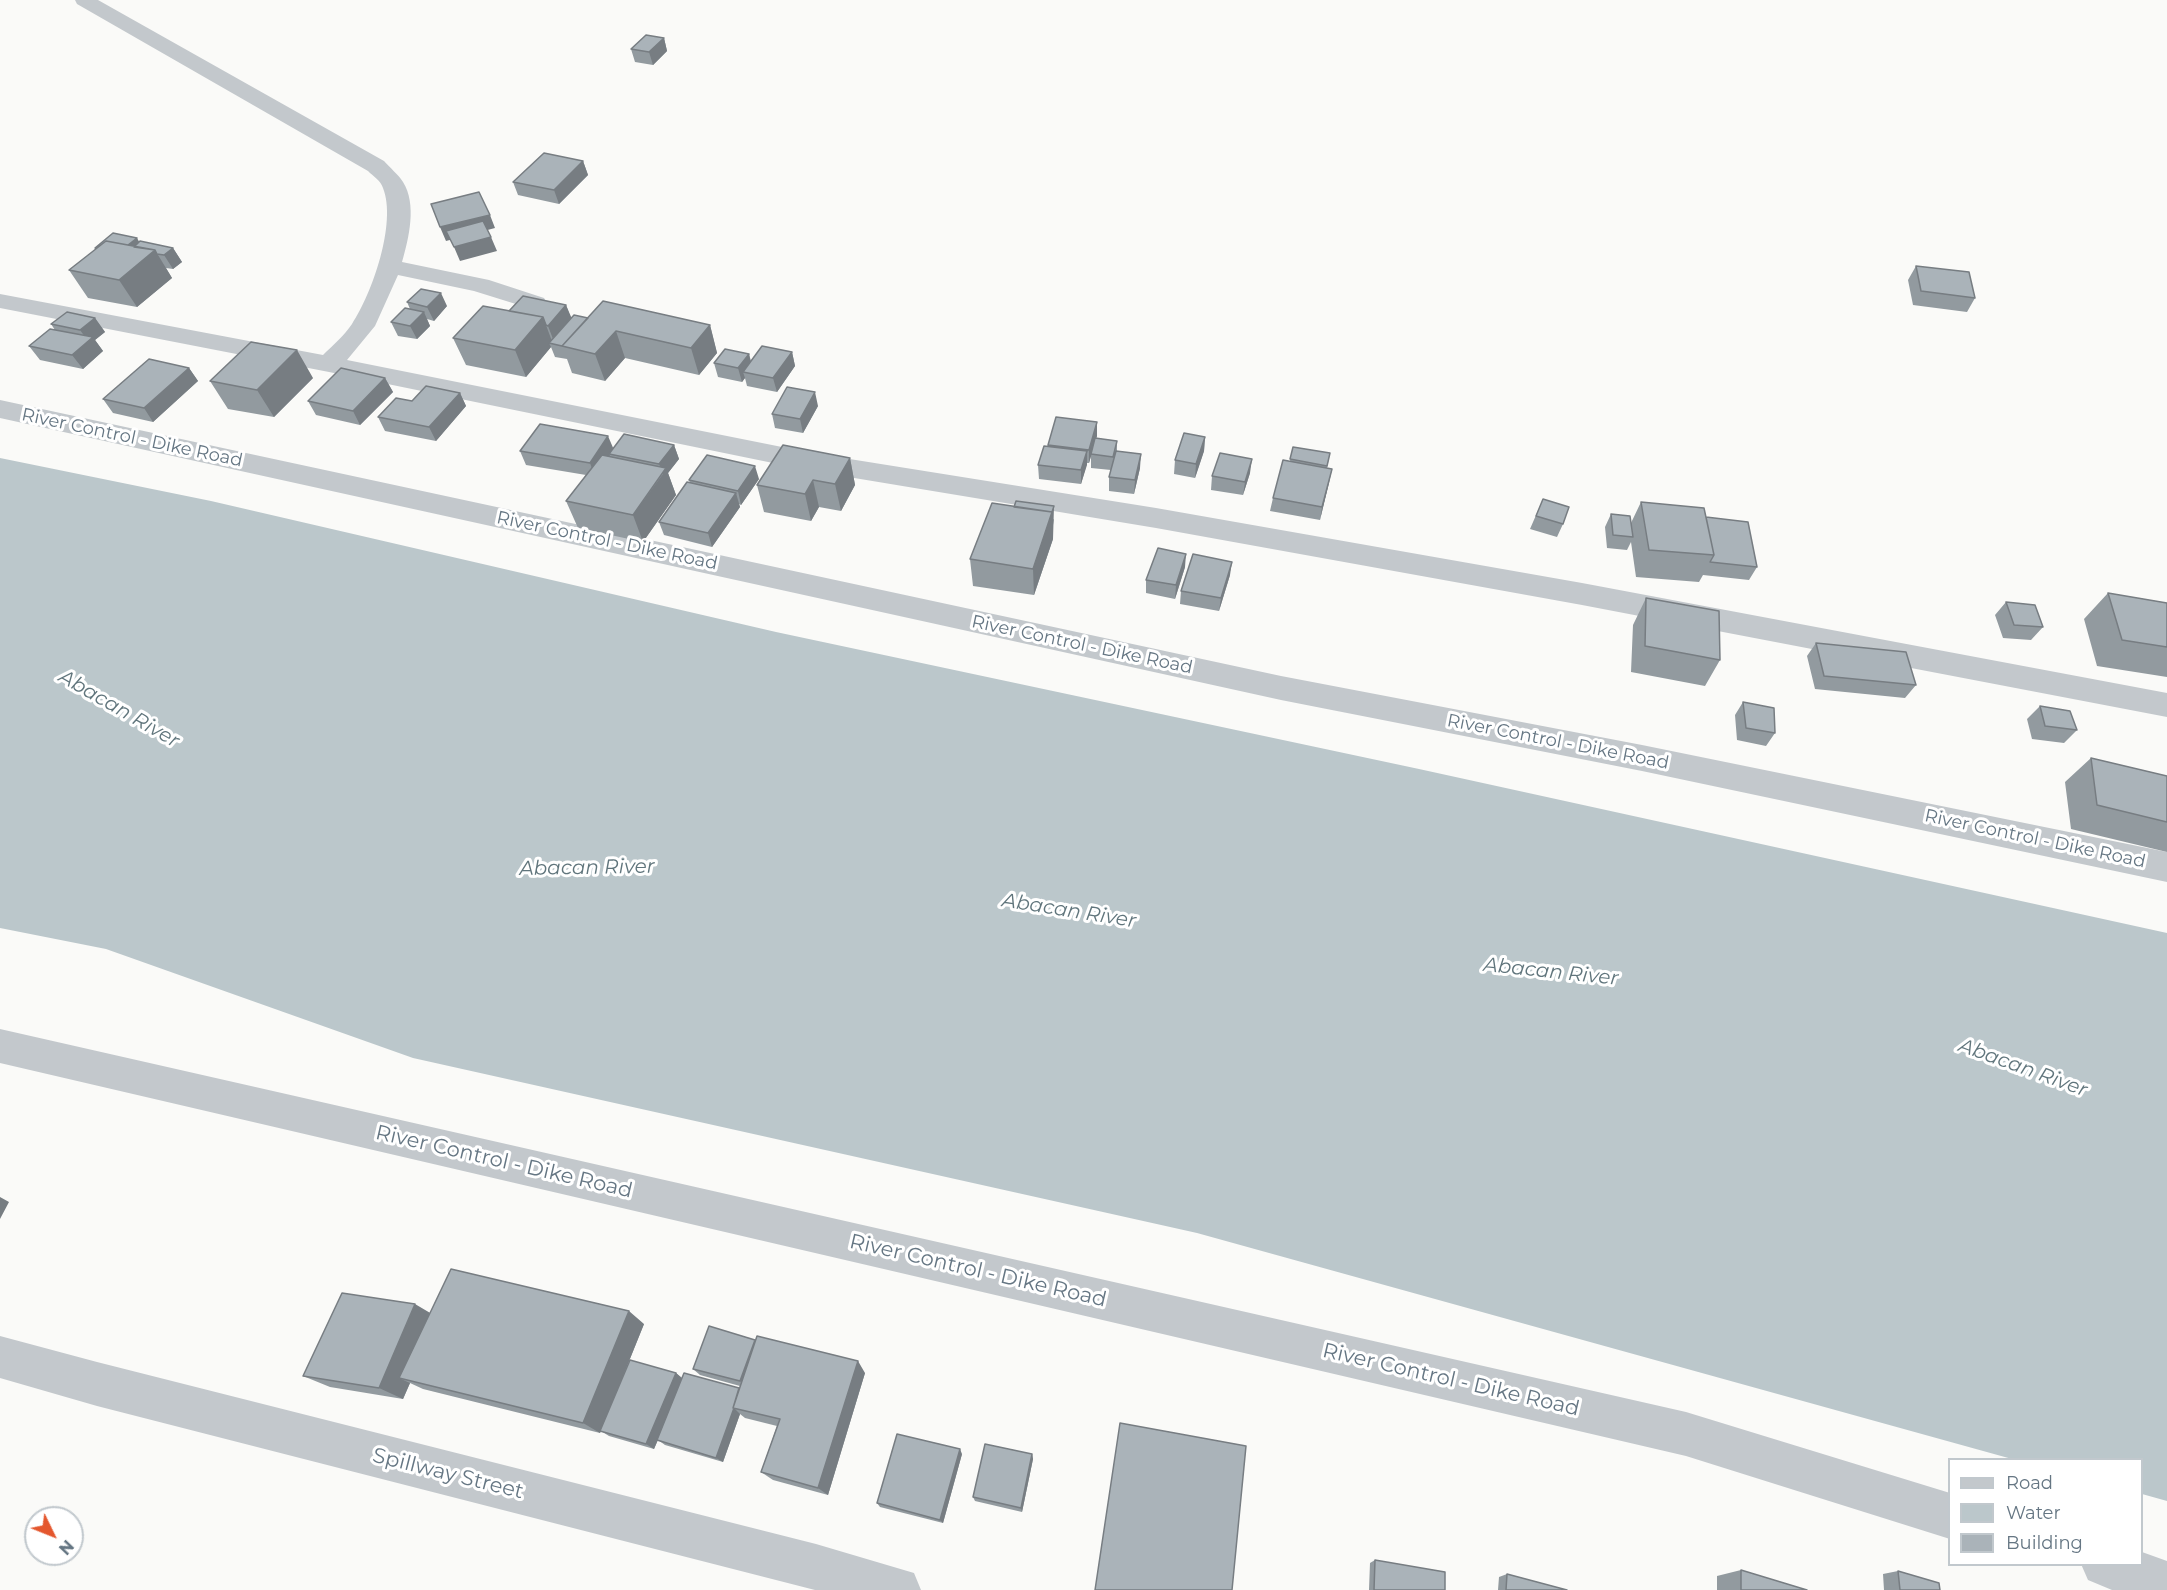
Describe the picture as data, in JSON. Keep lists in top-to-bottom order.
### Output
{
  "streets": {
    "street": ["River Control - Dike Road", "Spillway Street"]
  },
  "water": ["Abacan River"],
  "legend": ["Road", "Water", "Building"],
  "north": "bottom right"
}
